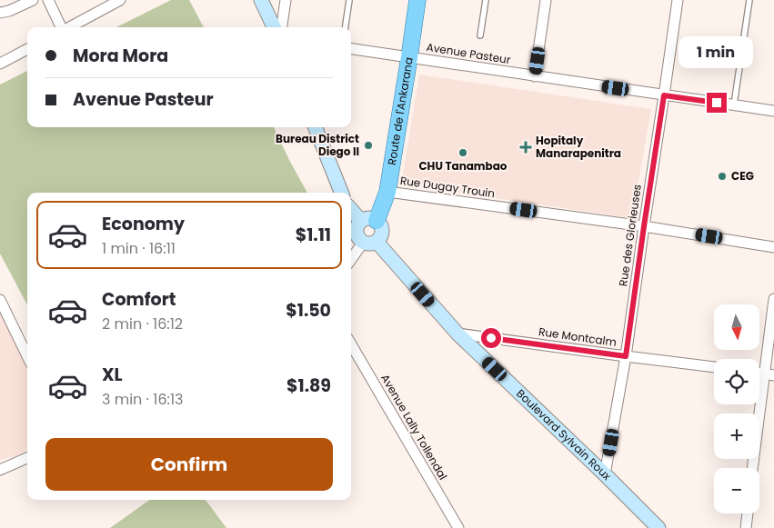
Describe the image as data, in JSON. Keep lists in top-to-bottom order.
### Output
{
  "streets": {
    "main road": ["Route de l'Ankarana", "Boulevard Sylvain Roux"],
    "street": [
      "Avenue Pasteur",
      "Rue Dugay Trouin",
      "Rue des Glorieuses",
      "Rue Montcalm",
      "Avenue Lally Tollendal"
    ]
  },
  "crossings": [
    ["Avenue Pasteur", "Route de l'Ankarana"],
    ["Avenue Pasteur", "Rue des Glorieuses"],
    ["Route de l'Ankarana", "Rue Dugay Trouin"],
    ["Route de l'Ankarana", "Boulevard Sylvain Roux"],
    ["Rue Dugay Trouin", "Rue des Glorieuses"],
    ["Rue des Glorieuses", "Rue Montcalm"],
    ["Rue des Glorieuses", "Boulevard Sylvain Roux"],
    ["Rue Montcalm", "Boulevard Sylvain Roux"]
  ],
  "places": {
    "other": ["Bureau District Diego II", "CHU Tanambao", "CEG"],
    "health": ["Hopitaly Manarapenitra"]
  },
  "north": "bottom",
  "page": {
    "banner": ["Mora Mora", "Avenue Pasteur"],
    "bubble": "1 min",
    "list": [
      {
        "name": "Economy",
        "note": "1 min · 16:11",
        "value": "$1.11"
      },
      {
        "name": "Comfort",
        "note": "2 min · 16:12",
        "value": "$1.50"
      },
      {
        "name": "XL",
        "note": "3 min · 16:13",
        "value": "$1.89"
      }
    ],
    "map_buttons": ["+", "−"],
    "buttons": "Confirm"
  }
}
